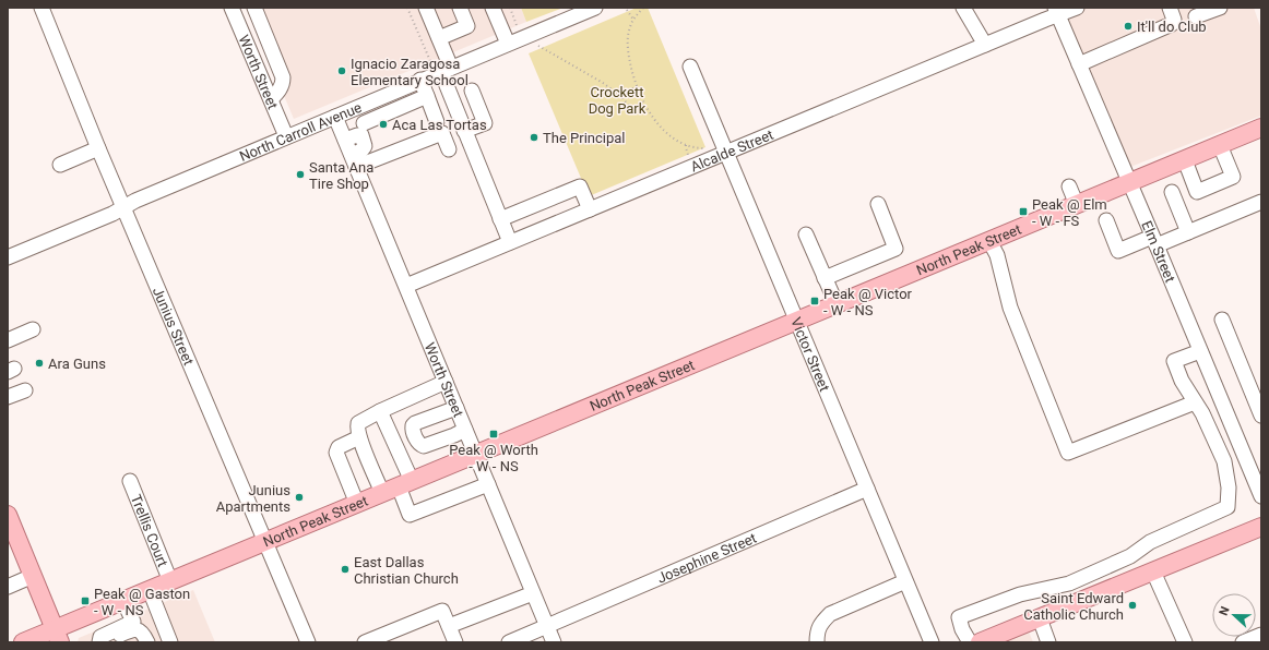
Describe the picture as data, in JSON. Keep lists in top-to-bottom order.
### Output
{
  "streets": {
    "main road": ["North Peak Street"],
    "street": [
      "Worth Street",
      "North Carroll Avenue",
      "Alcalde Street",
      "Elm Street",
      "Junius Street",
      "Victor Street",
      "Trellis Court",
      "Josephine Street"
    ]
  },
  "crossings": [
    ["Worth Street", "North Carroll Avenue"],
    ["Worth Street", "Alcalde Street"],
    ["Worth Street", "North Peak Street"],
    ["Worth Street", "Josephine Street"],
    ["North Carroll Avenue", "Junius Street"],
    ["Alcalde Street", "Elm Street"],
    ["Alcalde Street", "Victor Street"],
    ["North Peak Street", "Elm Street"],
    ["North Peak Street", "Junius Street"],
    ["North Peak Street", "Victor Street"],
    ["North Peak Street", "Trellis Court"],
    ["Victor Street", "Josephine Street"]
  ],
  "parks": ["Crockett Dog Park"],
  "places": {
    "other": [
      "It'll do Club",
      "Ignacio Zaragosa Elementary School",
      "Aca Las Tortas",
      "The Principal",
      "Santa Ana Tire Shop",
      "Ara Guns",
      "Junius Apartments",
      "East Dallas Christian Church",
      "Saint Edward Catholic Church"
    ],
    "transit": [
      "Peak @ Elm - W - FS",
      "Peak @ Victor - W - NS",
      "Peak @ Worth - W - NS",
      "Peak @ Gaston - W - NS"
    ]
  },
  "north": "left"
}
